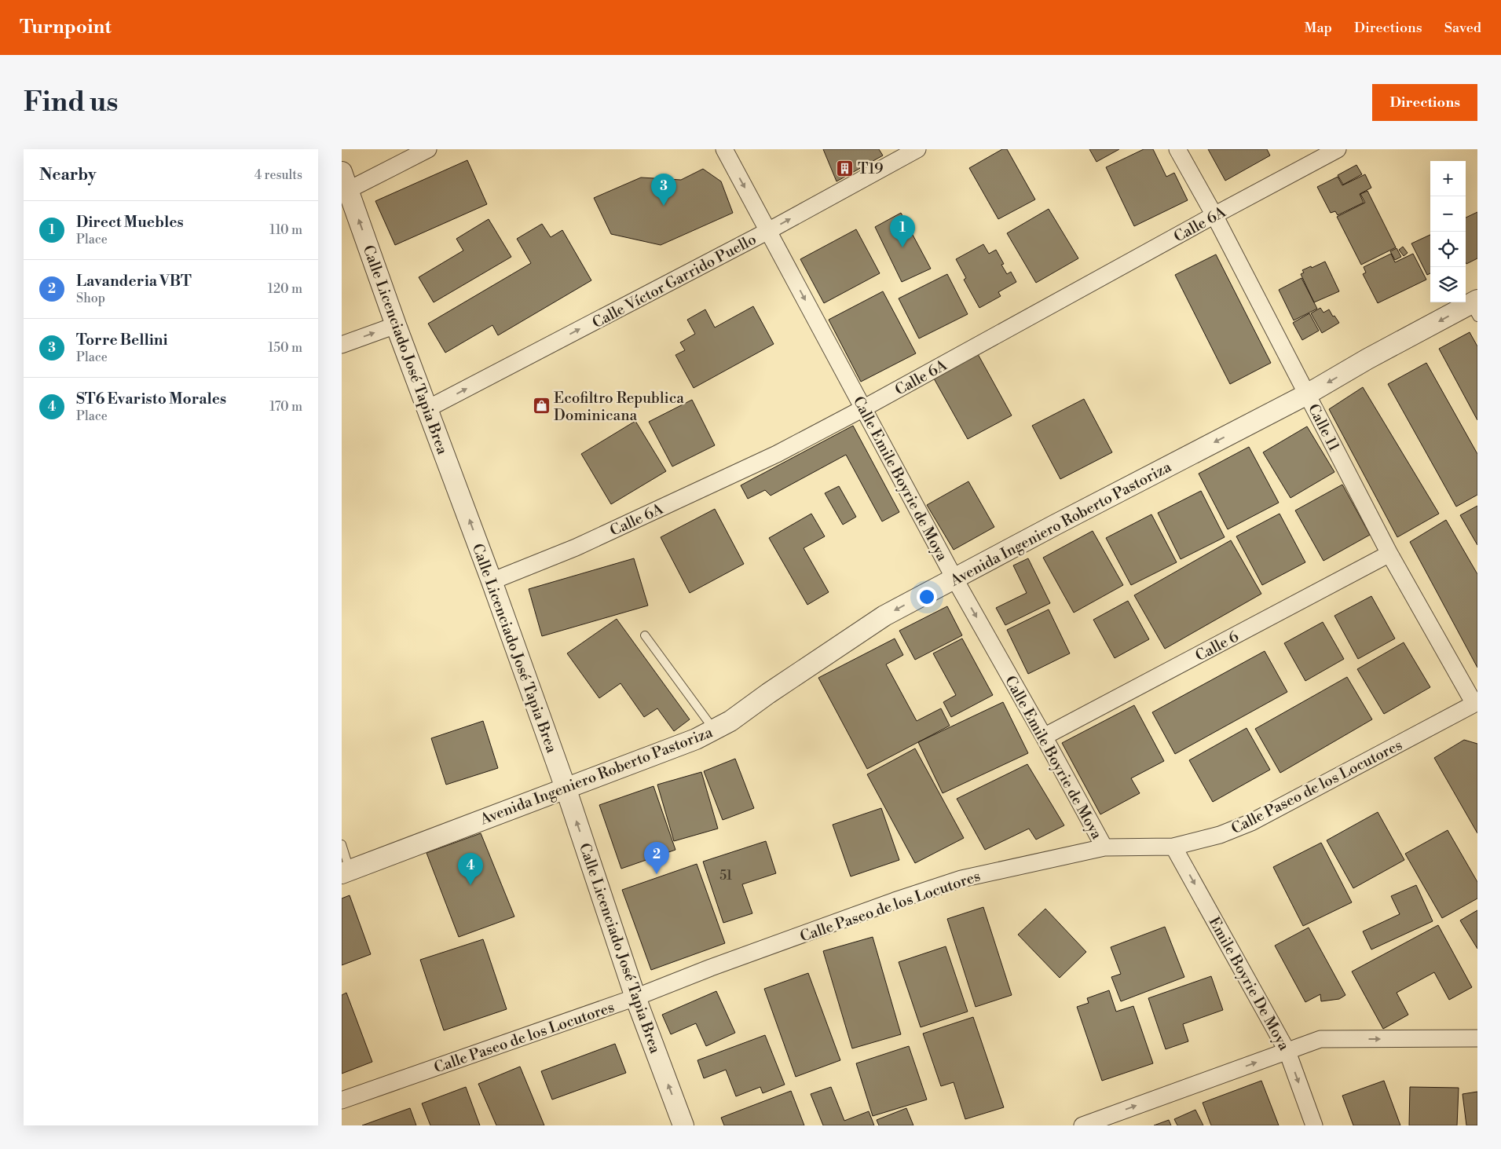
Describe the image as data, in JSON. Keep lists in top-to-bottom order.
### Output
{
  "streets": {
    "street": [
      "Calle 6A",
      "Calle Víctor Garrido Puello",
      "Calle Licenciado José Tapia Brea",
      "Calle 11",
      "Calle Emile Boyrie de Moya",
      "Avenida Ingeniero Roberto Pastoriza",
      "Calle 6",
      "Calle Paseo de los Locutores",
      "Emile Boyrie De Moya"
    ]
  },
  "crossings": [
    ["Calle 6A", "Calle Licenciado José Tapia Brea"],
    ["Calle 6A", "Calle 11"],
    ["Calle 6A", "Calle Emile Boyrie de Moya"],
    ["Calle Víctor Garrido Puello", "Calle Licenciado José Tapia Brea"],
    ["Calle Víctor Garrido Puello", "Calle Emile Boyrie de Moya"],
    ["Calle Licenciado José Tapia Brea", "Avenida Ingeniero Roberto Pastoriza"],
    ["Calle Licenciado José Tapia Brea", "Calle Paseo de los Locutores"],
    ["Calle 11", "Avenida Ingeniero Roberto Pastoriza"],
    ["Calle 11", "Calle 6"],
    ["Calle 11", "Calle Paseo de los Locutores"],
    ["Calle Emile Boyrie de Moya", "Avenida Ingeniero Roberto Pastoriza"],
    ["Calle Emile Boyrie de Moya", "Calle 6"],
    ["Calle Emile Boyrie de Moya", "Calle Paseo de los Locutores"],
    ["Calle Paseo de los Locutores", "Emile Boyrie De Moya"]
  ],
  "one_way": [
    "Calle Víctor Garrido Puello",
    "Calle Licenciado José Tapia Brea",
    "Calle Emile Boyrie de Moya",
    "Avenida Ingeniero Roberto Pastoriza",
    "Emile Boyrie De Moya"
  ],
  "places": {
    "building": ["T19"],
    "shop": ["Ecofiltro Republica Dominicana"]
  },
  "house_numbers": ["51"],
  "page": {
    "header": "Turnpoint",
    "nav": ["Map", "Directions", "Saved"],
    "buttons": "Directions",
    "title": "Find us",
    "heading": ["Nearby", "4 results"],
    "map_buttons": ["+", "−"],
    "pins": [
      "3",
      "1",
      "2",
      "4"
    ],
    "list": [
      {
        "mark": "1",
        "name": "Direct Muebles",
        "note": "Place",
        "value": "110 m"
      },
      {
        "mark": "2",
        "name": "Lavanderia VBT",
        "note": "Shop",
        "value": "120 m"
      },
      {
        "mark": "3",
        "name": "Torre Bellini",
        "note": "Place",
        "value": "150 m"
      },
      {
        "mark": "4",
        "name": "ST6 Evaristo Morales",
        "note": "Place",
        "value": "170 m"
      }
    ]
  }
}
